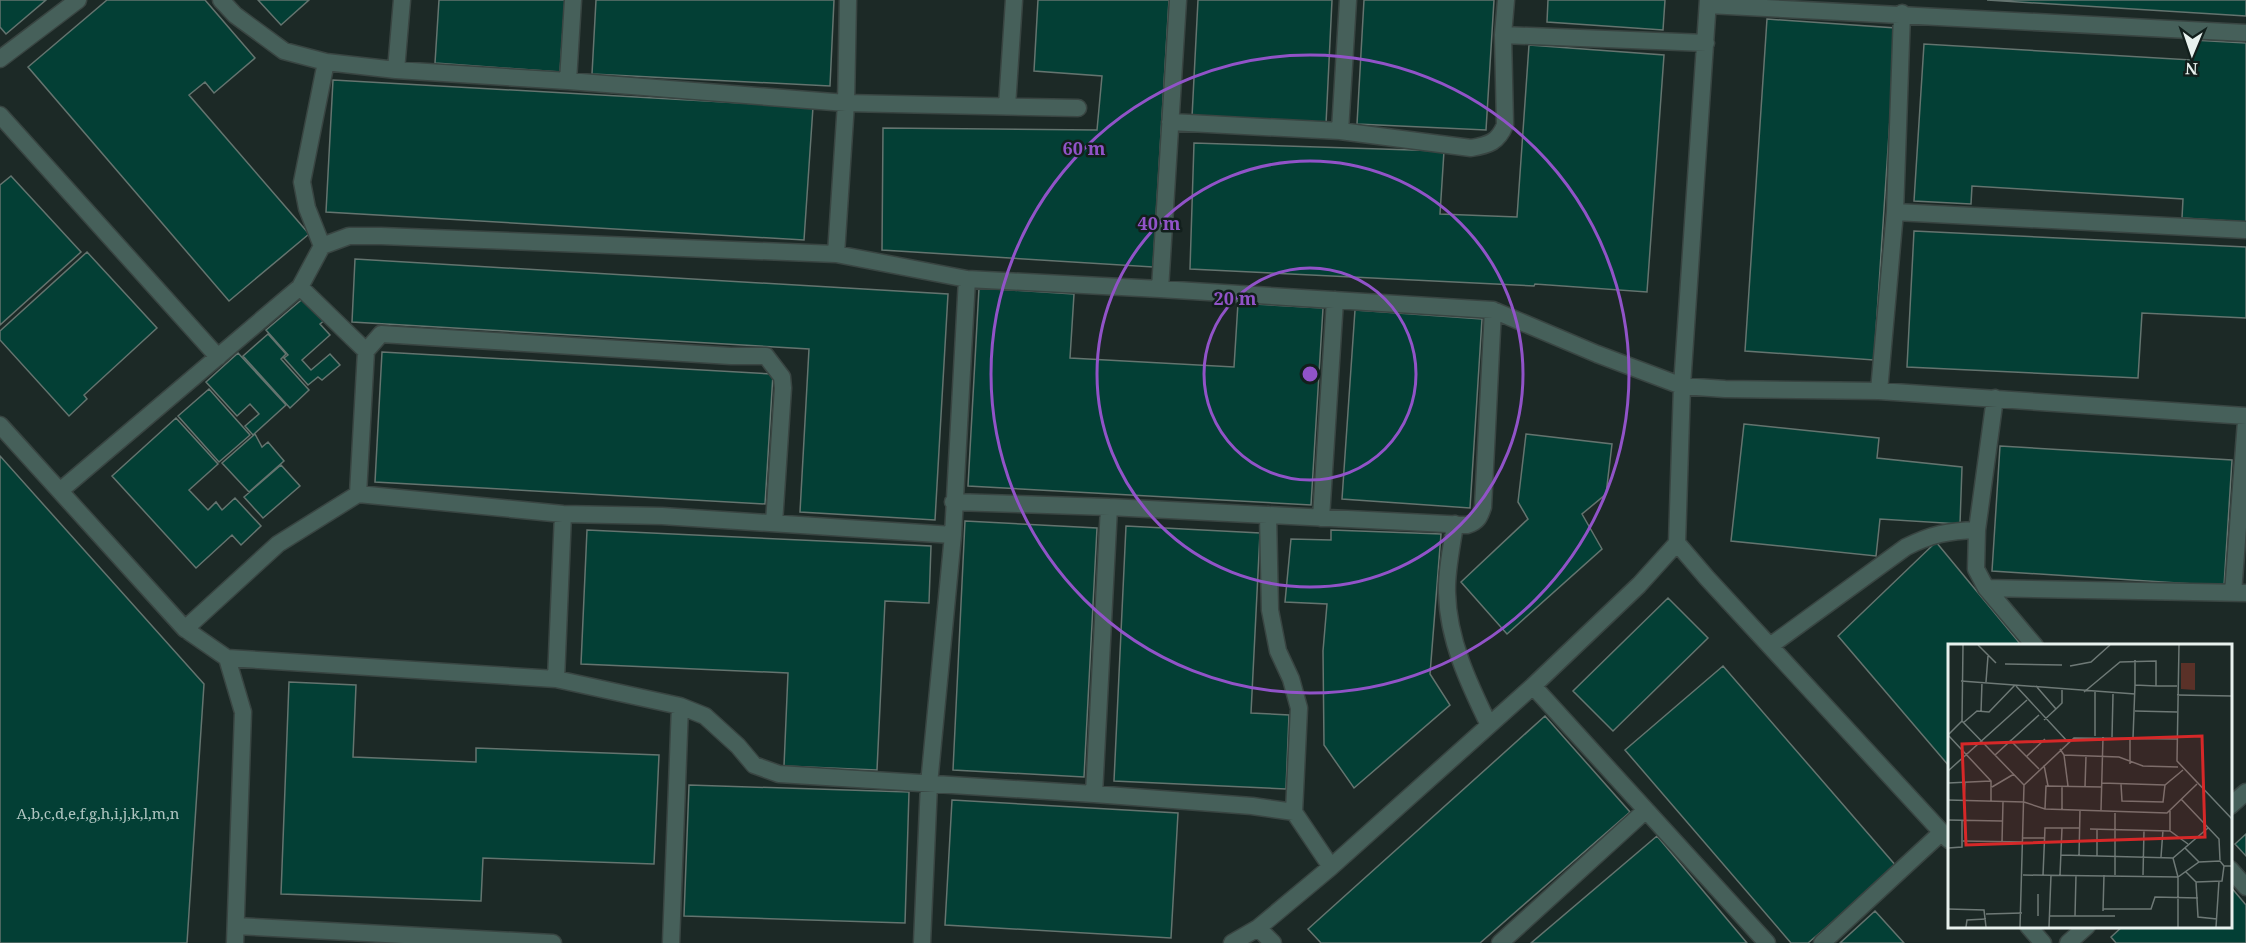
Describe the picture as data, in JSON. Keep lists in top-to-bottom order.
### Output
{
  "house_numbers": ["A,b,c,d,e,f,g,h,i,j,k,l,m,n"],
  "north": "bottom",
  "rings": ["60 m", "40 m", "20 m"]
}
